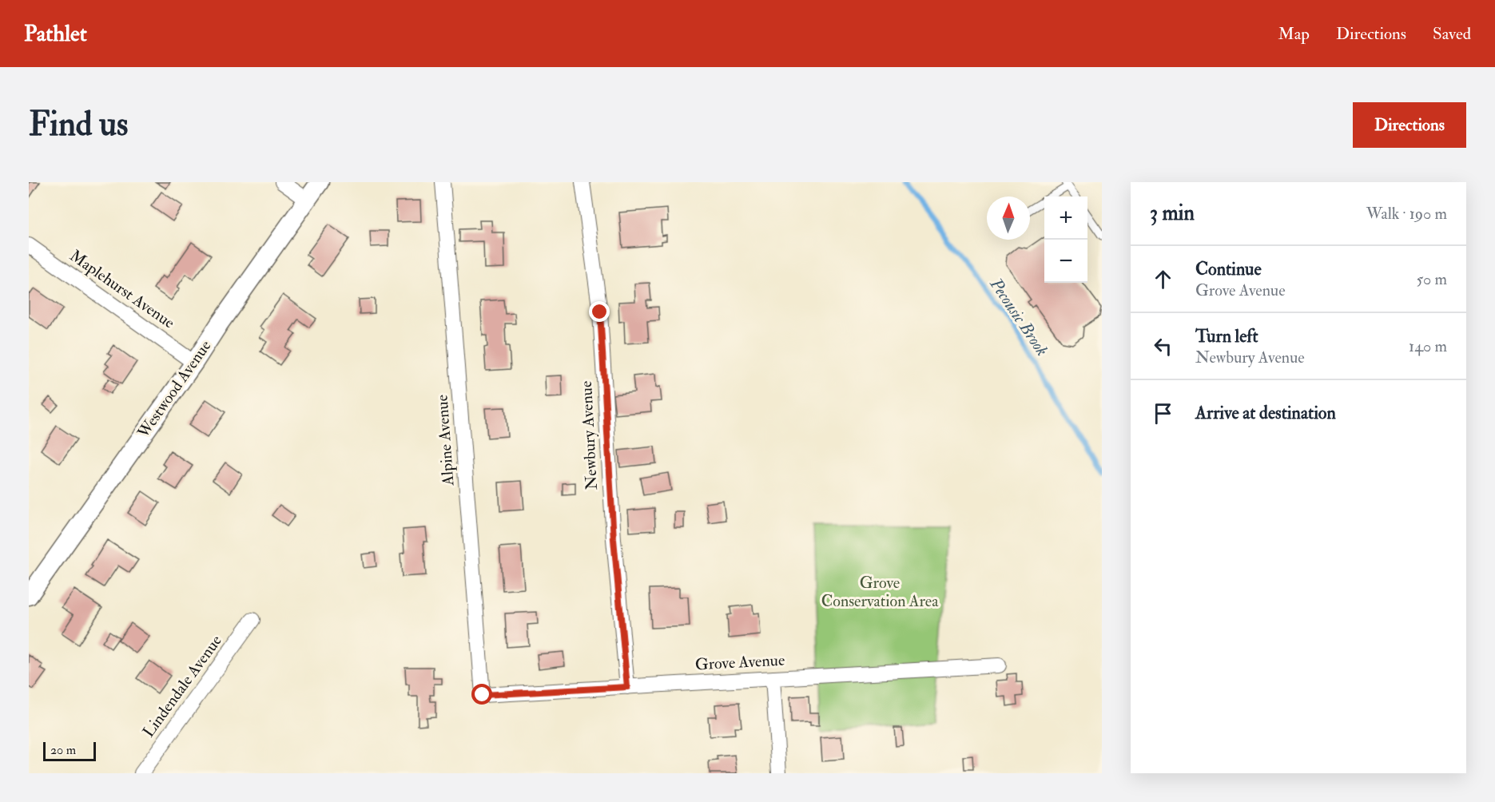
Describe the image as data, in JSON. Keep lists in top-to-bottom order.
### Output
{
  "streets": {
    "street": [
      "Maplehurst Avenue",
      "Westwood Avenue",
      "Newbury Avenue",
      "Alpine Avenue",
      "Grove Avenue",
      "Lindendale Avenue"
    ]
  },
  "crossings": [
    ["Maplehurst Avenue", "Westwood Avenue"],
    ["Newbury Avenue", "Grove Avenue"],
    ["Alpine Avenue", "Grove Avenue"]
  ],
  "water": ["Pecousic Brook"],
  "parks": ["Grove Conservation Area"],
  "scale_bar": "20 m",
  "north": "top",
  "page": {
    "header": "Pathlet",
    "nav": ["Map", "Directions", "Saved"],
    "buttons": "Directions",
    "title": "Find us",
    "heading": ["3 min", "Walk · 190 m"],
    "map_buttons": ["+", "−"],
    "list": [
      ["Continue", "Grove Avenue", "50 m"],
      ["Turn left", "Newbury Avenue", "140 m"],
      "Arrive at destination"
    ],
    "scale": "20 m"
  }
}
